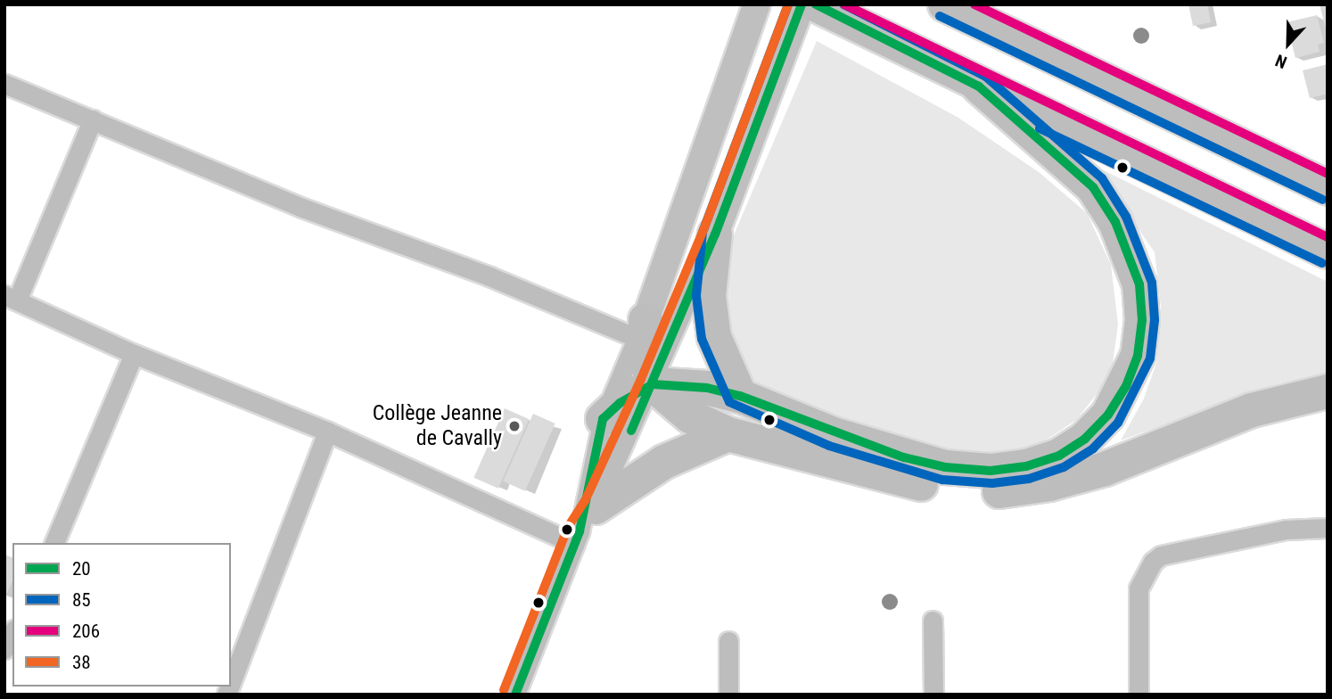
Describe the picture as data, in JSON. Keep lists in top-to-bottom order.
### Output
{
  "places": ["Collège Jeanne de Cavally"],
  "lines": [
    "transit line 20",
    "transit line 85",
    "transit line 206",
    "transit line 38"
  ],
  "legend": [
    "20",
    "85",
    "206",
    "38"
  ],
  "north": "bottom"
}
